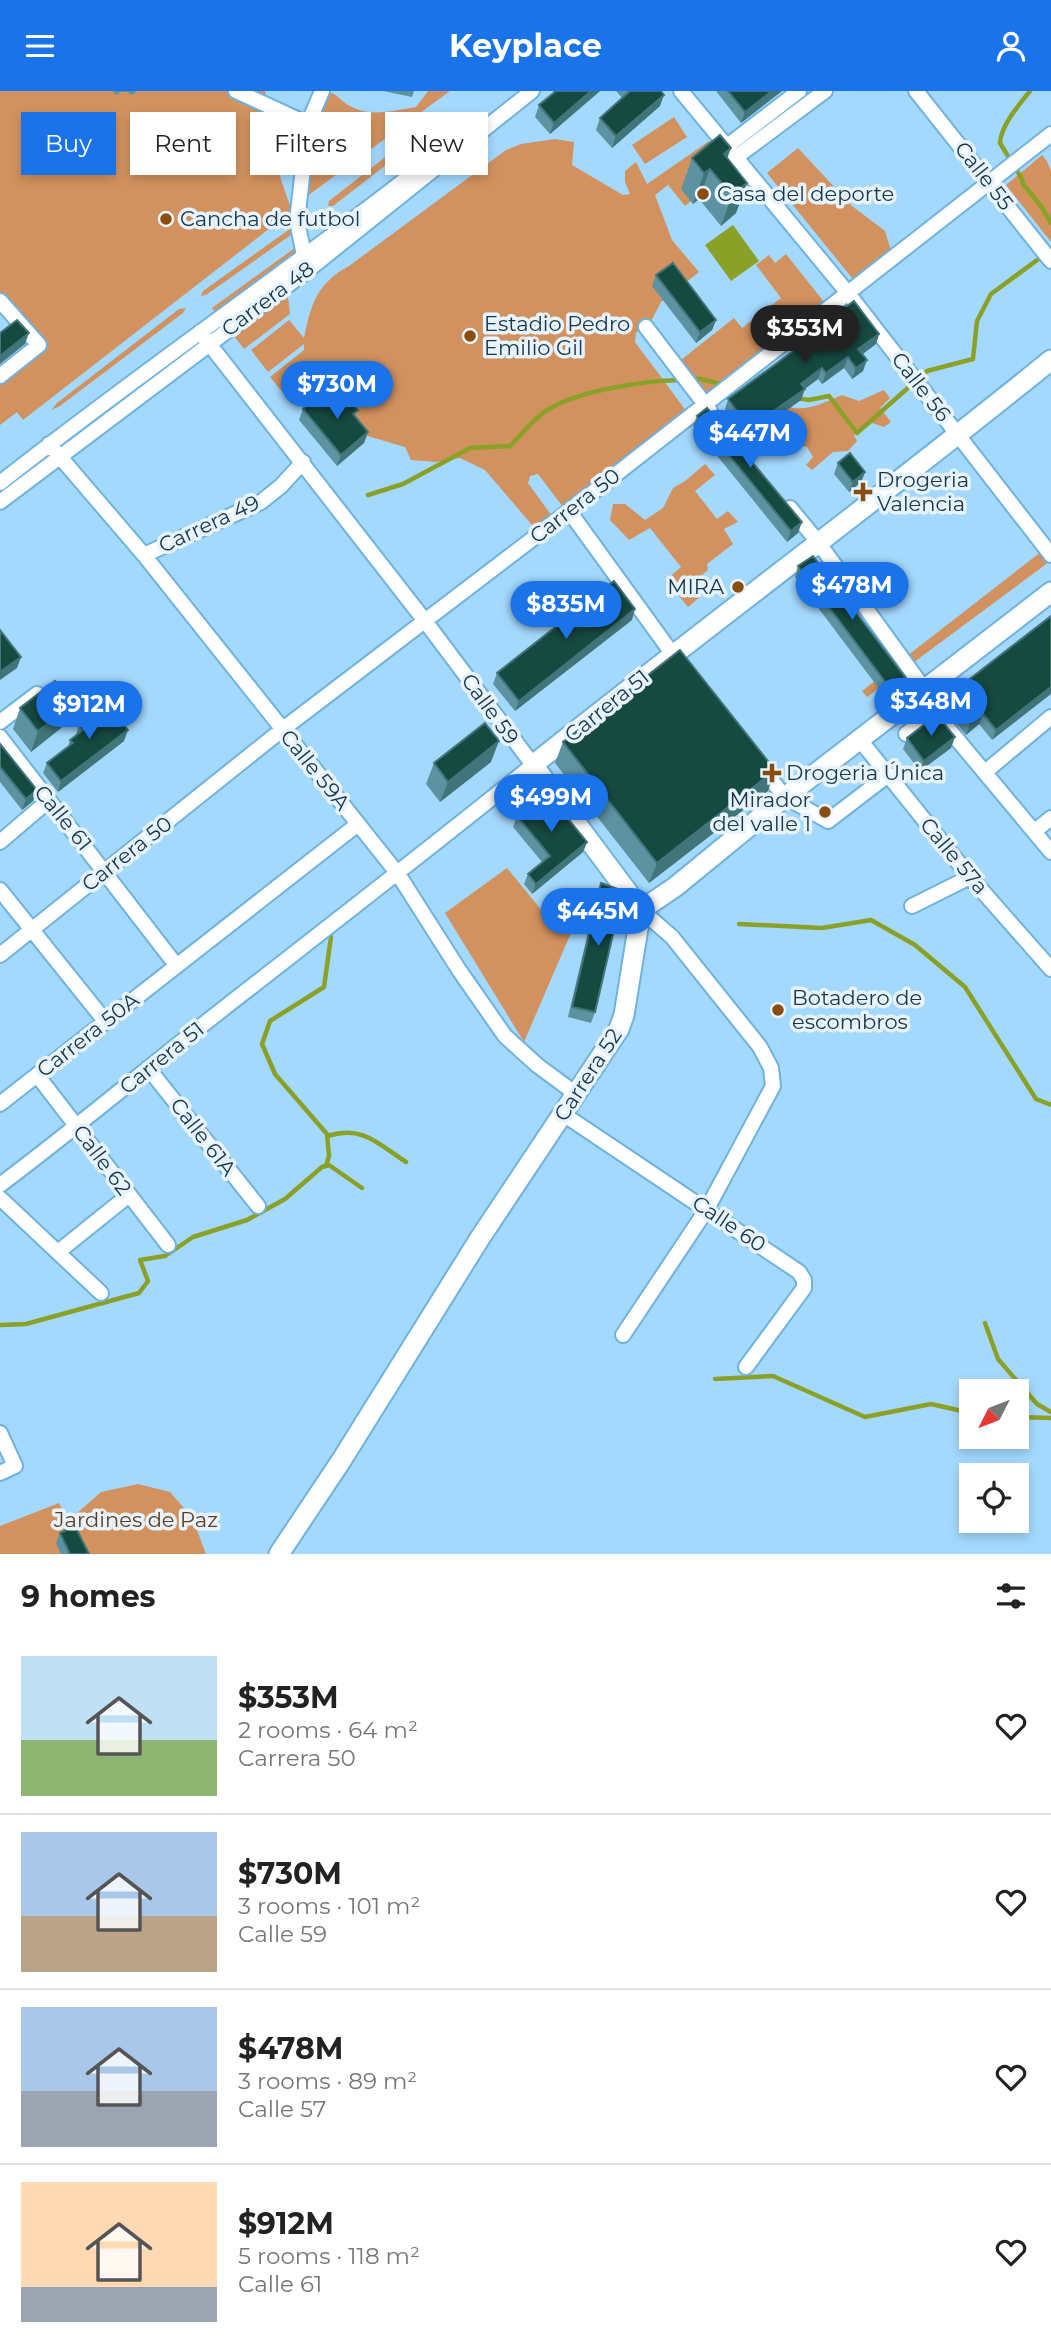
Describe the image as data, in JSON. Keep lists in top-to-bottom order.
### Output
{
  "streets": {
    "main road": ["Carrera 51", "Calle 59", "Carrera 52"],
    "street": [
      "Calle 55",
      "Carrera 48",
      "Calle 56",
      "Carrera 50",
      "Carrera 49",
      "Calle 59A",
      "Calle 61",
      "Calle 57a",
      "Carrera 50A",
      "Calle 61A",
      "Calle 62",
      "Calle 60"
    ]
  },
  "crossings": [
    ["Calle 55", "Carrera 50"],
    ["Carrera 48", "Calle 59"],
    ["Carrera 48", "Calle 59A"],
    ["Calle 56", "Carrera 50"],
    ["Calle 56", "Carrera 51"],
    ["Carrera 50", "Calle 59"],
    ["Carrera 50", "Calle 59A"],
    ["Carrera 50", "Calle 61"],
    ["Carrera 49", "Calle 59"],
    ["Carrera 49", "Calle 59A"],
    ["Carrera 51", "Calle 59"],
    ["Carrera 51", "Calle 59A"],
    ["Carrera 51", "Calle 61A"],
    ["Carrera 51", "Calle 62"],
    ["Calle 59", "Carrera 52"],
    ["Calle 59", "Calle 60"],
    ["Calle 59A", "Carrera 50A"],
    ["Calle 59A", "Carrera 52"],
    ["Calle 61", "Carrera 50A"],
    ["Carrera 50A", "Calle 62"],
    ["Carrera 52", "Calle 60"]
  ],
  "parks": ["Jardines de Paz"],
  "places": {
    "other": [
      "Casa del deporte",
      "Cancha de futbol",
      "Estadio Pedro Emilio Gil",
      "MIRA",
      "Mirador del valle 1",
      "Botadero de escombros"
    ],
    "health": ["Drogeria Valencia", "Drogeria Única"]
  },
  "north": "bottom left",
  "page": {
    "header": "Keyplace",
    "chip": [
      "Buy",
      "Rent",
      "Filters",
      "New"
    ],
    "price": [
      "$353M",
      "$730M",
      "$447M",
      "$478M",
      "$835M",
      "$348M",
      "$912M",
      "$499M",
      "$445M"
    ],
    "heading": "9 homes",
    "list": [
      {
        "name": "$353M",
        "note": "2 rooms · 64 m² · Carrera 50"
      },
      {
        "name": "$730M",
        "note": "3 rooms · 101 m² · Calle 59"
      },
      {
        "name": "$478M",
        "note": "3 rooms · 89 m² · Calle 57"
      },
      {
        "name": "$912M",
        "note": "5 rooms · 118 m² · Calle 61"
      }
    ]
  }
}
